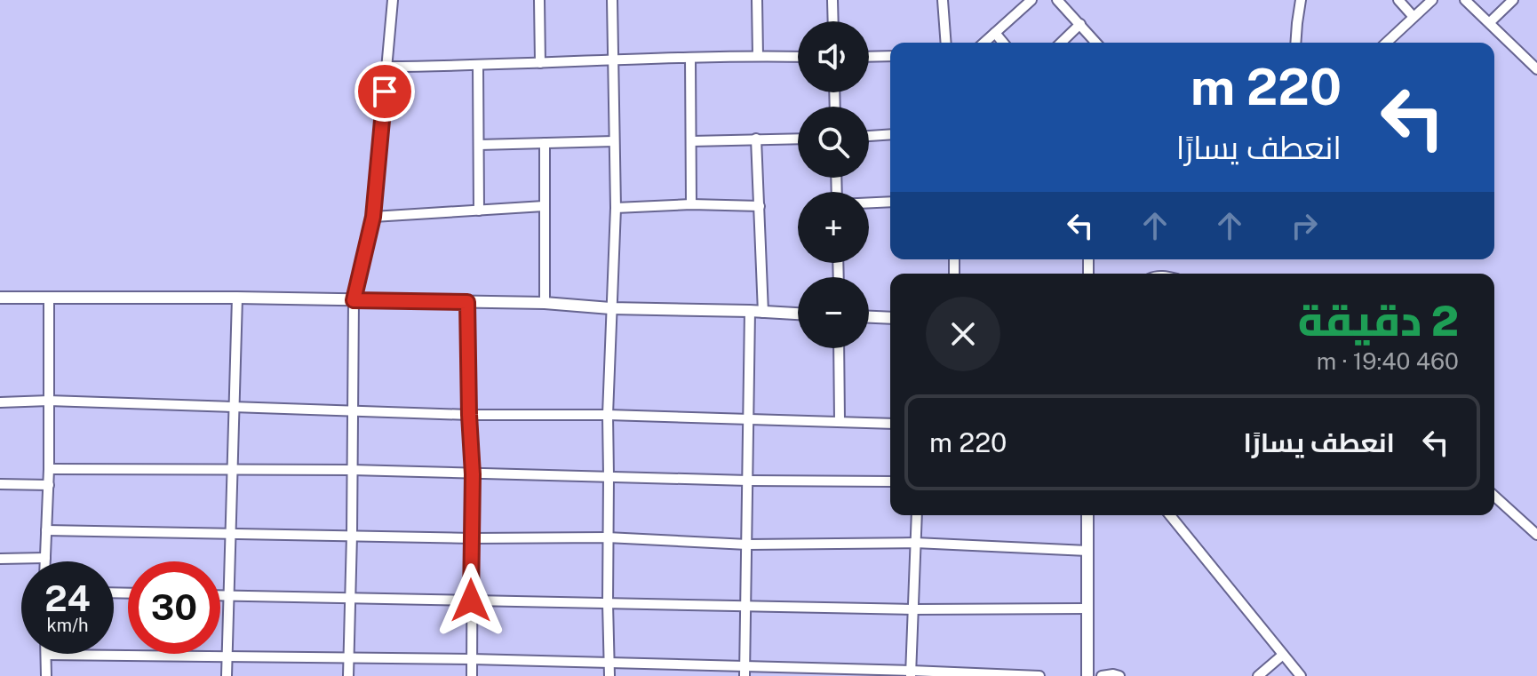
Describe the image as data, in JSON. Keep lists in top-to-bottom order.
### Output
{
  "page": {
    "map_buttons": ["+", "−"],
    "turn": ["220 m", "انعطف يسارًا"],
    "heading": ["2 دقيقة", "460 m · 19:40"],
    "list": [
      {
        "name": "انعطف يسارًا",
        "value": "220 m"
      }
    ],
    "speed": "24 km/h",
    "limit": "30"
  }
}
